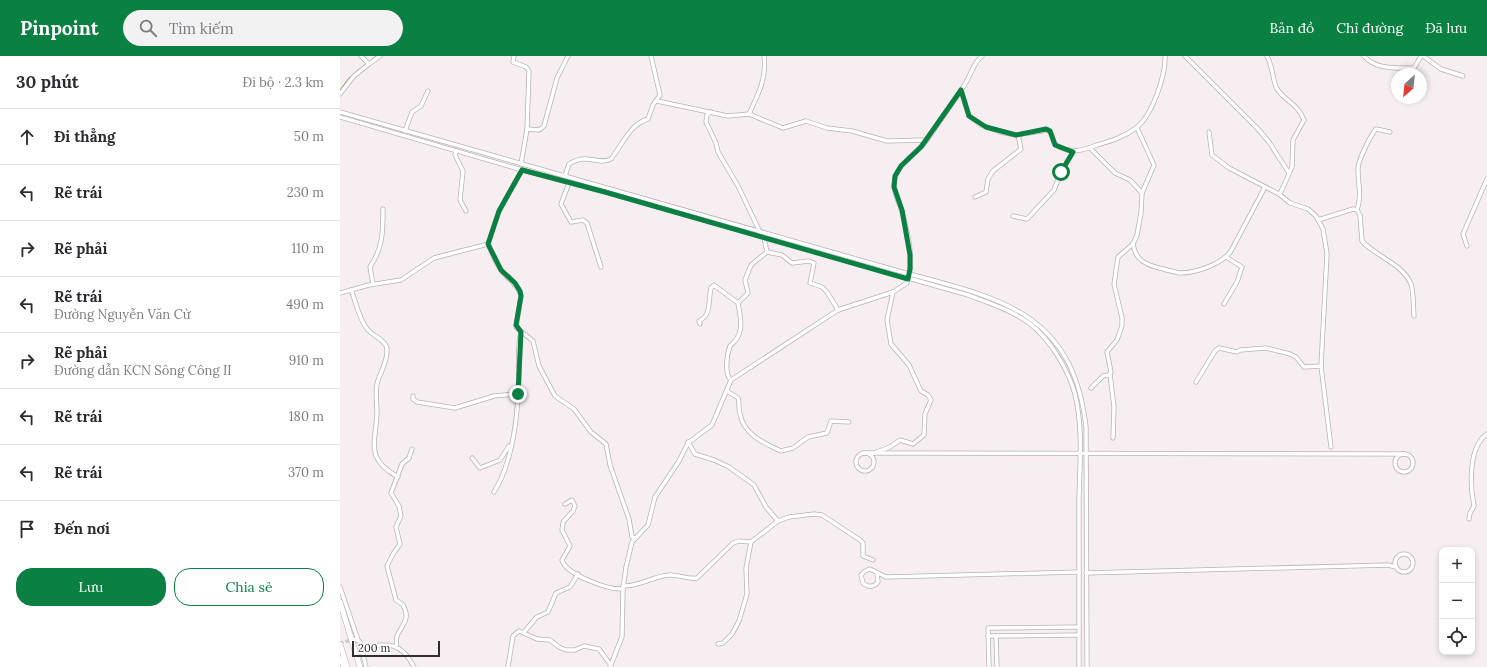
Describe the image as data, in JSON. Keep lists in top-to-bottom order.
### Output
{
  "scale_bar": "200 m",
  "north": "bottom left",
  "page": {
    "header": "Pinpoint",
    "search": "Tìm kiếm",
    "nav": ["Bản đồ", "Chỉ đường", "Đã lưu"],
    "heading": ["30 phút", "Đi bộ · 2.3 km"],
    "list": [
      ["Đi thẳng", "50 m"],
      ["Rẽ trái", "230 m"],
      ["Rẽ phải", "110 m"],
      ["Rẽ trái", "Đường Nguyễn Văn Cừ", "490 m"],
      ["Rẽ phải", "Đường dẫn KCN Sông Công II", "910 m"],
      ["Rẽ trái", "180 m"],
      ["Rẽ trái", "370 m"],
      "Đến nơi"
    ],
    "map_buttons": ["+", "−"],
    "buttons": ["Lưu", "Chia sẻ"],
    "scale": "200 m"
  }
}
